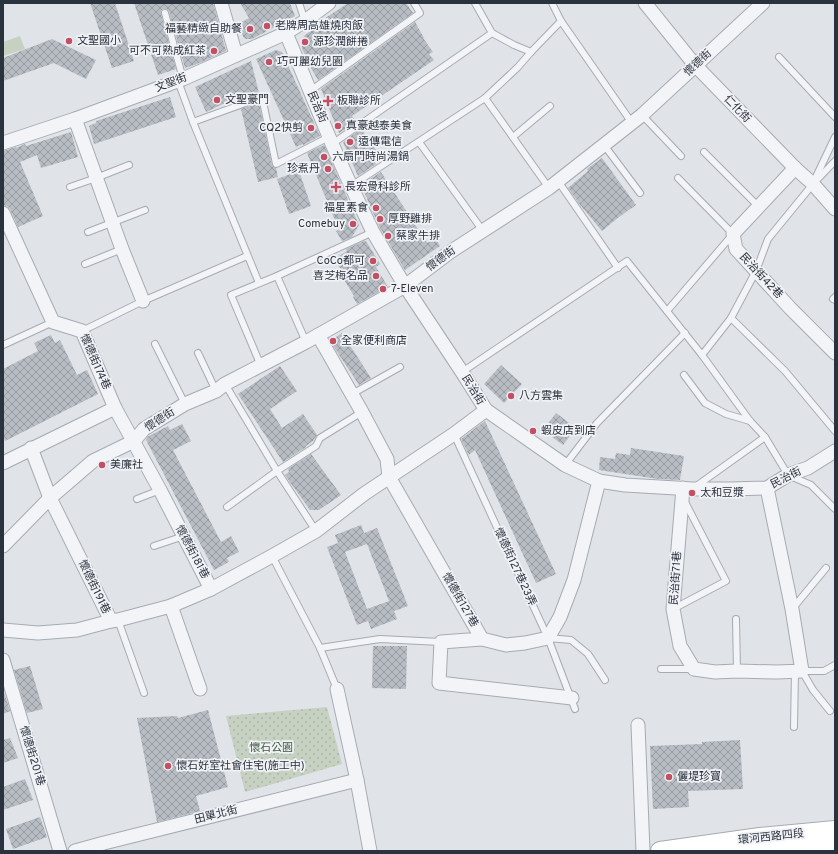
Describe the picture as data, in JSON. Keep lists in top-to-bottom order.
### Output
{
  "streets": {
    "main road": ["環河西路四段"],
    "street": [
      "懷德街",
      "文聖街",
      "民治街",
      "仁化街",
      "民治街42巷",
      "懷德街174巷",
      "懷德街181巷",
      "民治街71巷",
      "懷德街191巷",
      "懷德街127巷",
      "懷德街201巷",
      "田單北街"
    ],
    "lane": ["懷德街127巷23弄"]
  },
  "crossings": [
    ["懷德街", "民治街"],
    ["懷德街", "仁化街"],
    ["懷德街", "懷德街174巷"],
    ["懷德街", "懷德街181巷"],
    ["懷德街", "懷德街191巷"],
    ["懷德街", "懷德街127巷"],
    ["文聖街", "民治街"],
    ["民治街", "民治街71巷"],
    ["懷德街174巷", "懷德街181巷"],
    ["懷德街181巷", "懷德街191巷"]
  ],
  "parks": ["懷石公園"],
  "places": {
    "other": [
      "老牌周高雄燒肉飯",
      "福藝精緻自助餐",
      "文聖國小",
      "源珍潤餅捲",
      "可不可熟成紅茶",
      "巧可麗幼兒園",
      "文聖豪門",
      "真豪越泰美食",
      "CQ2快剪",
      "遠傳電信",
      "六扇門時尚湯鍋",
      "珍煮丹",
      "福星素食",
      "厚野雞排",
      "Comebuy",
      "蔡家牛排",
      "CoCo都可",
      "喜芝梅名品",
      "7-Eleven",
      "全家便利商店",
      "八方雲集",
      "蝦皮店到店",
      "美廉社",
      "太和豆漿",
      "懷石好室社會住宅(施工中)",
      "儷堤珍寶"
    ],
    "health": ["板聯診所", "長宏骨科診所"]
  }
}
